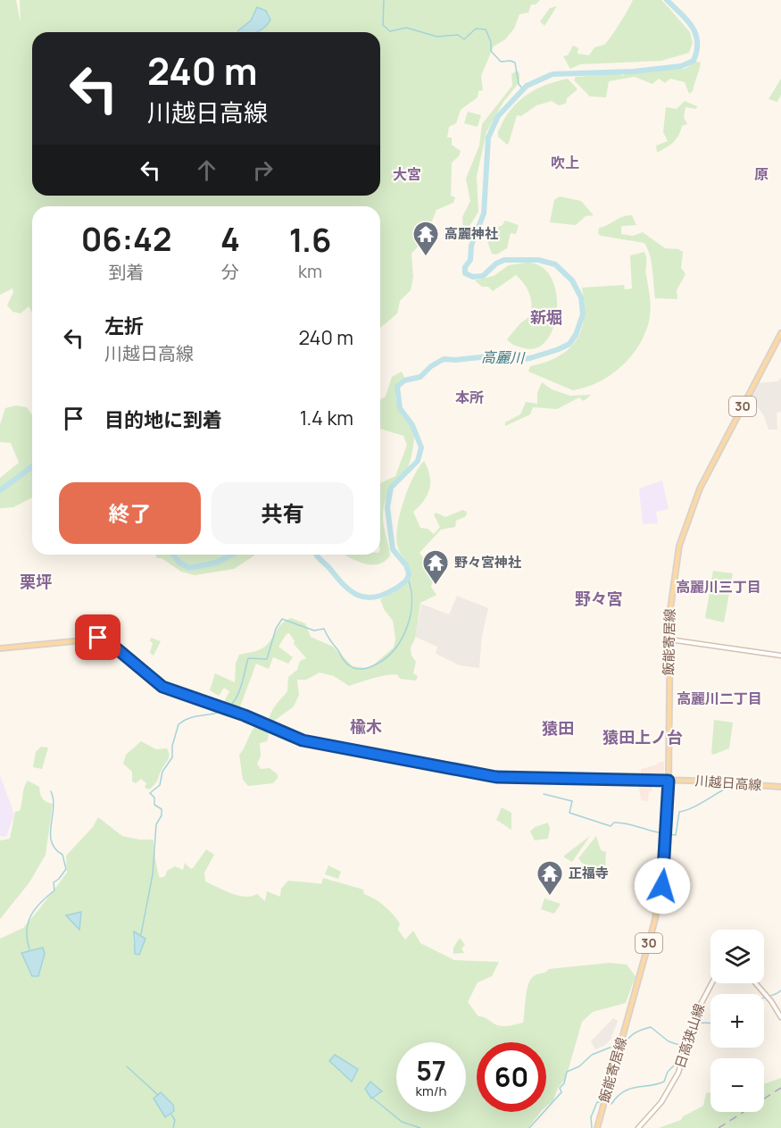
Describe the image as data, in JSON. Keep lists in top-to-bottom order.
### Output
{
  "streets": {
    "main road": [
      "30",
      "飯能寄居線",
      "川越日高線",
      "日高狭山線"
    ]
  },
  "crossings": [
    ["飯能寄居線", "川越日高線"]
  ],
  "districts": [
    "吹上",
    "大宮",
    "原",
    "新堀",
    "本所",
    "栗坪",
    "高麗川三丁目",
    "野々宮",
    "高麗川二丁目",
    "楡木",
    "猿田",
    "猿田上ノ台"
  ],
  "water": ["高麗川"],
  "places": {
    "temple": ["高麗神社", "野々宮神社", "正福寺"]
  },
  "page": {
    "turn": ["240 m", "川越日高線"],
    "eta": [
      "06:42",
      "到着",
      "4",
      "分",
      "1.6",
      "km"
    ],
    "list": [
      {
        "name": "左折",
        "note": "川越日高線",
        "value": "240 m"
      },
      {
        "name": "目的地に到着",
        "value": "1.4 km"
      }
    ],
    "buttons": ["終了", "共有"],
    "map_buttons": ["+", "−"],
    "speed": "57 km/h",
    "limit": "60"
  }
}
